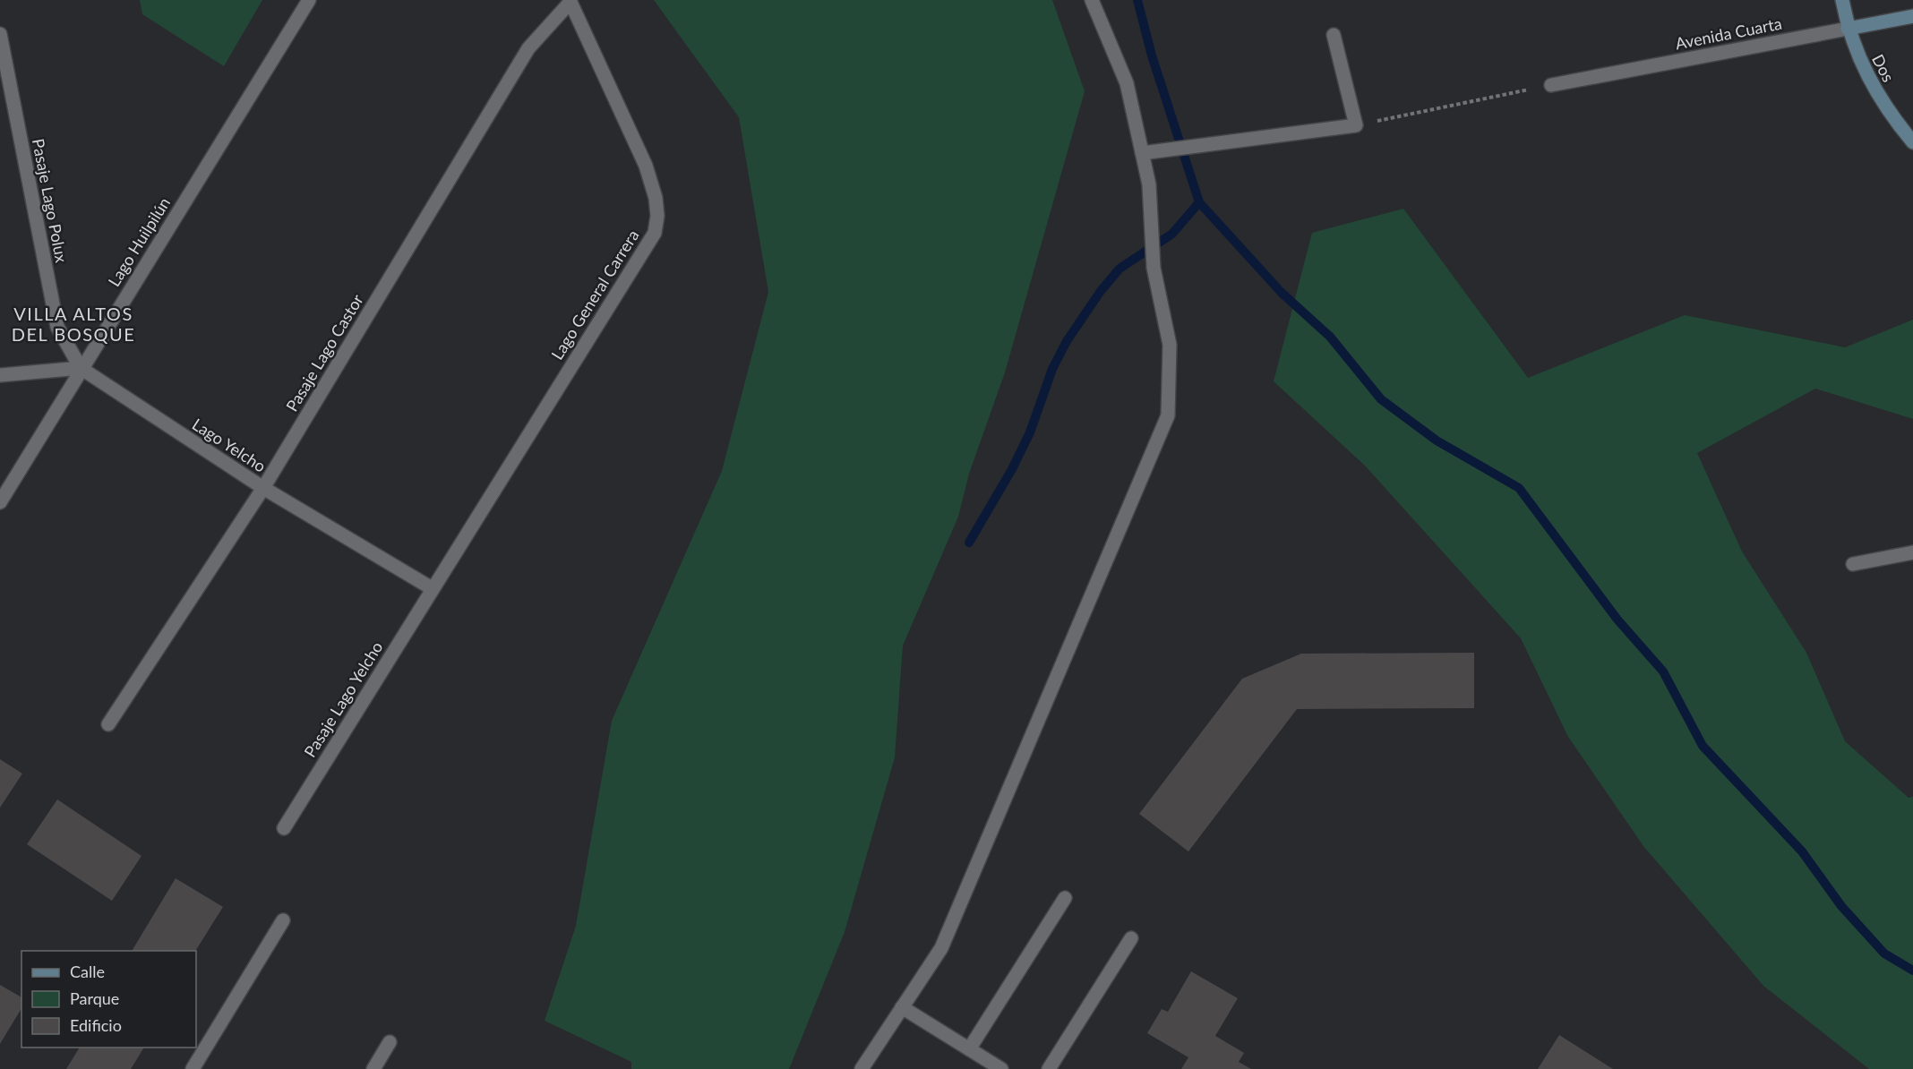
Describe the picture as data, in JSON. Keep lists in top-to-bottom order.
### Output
{
  "streets": {
    "street": [
      "Avenida Cuarta",
      "Dos",
      "Pasaje Lago Polux",
      "Lago Huilpilún",
      "Lago General Carrera",
      "Pasaje Lago Castor",
      "Lago Yelcho",
      "Pasaje Lago Yelcho"
    ]
  },
  "crossings": [
    ["Avenida Cuarta", "Dos"],
    ["Pasaje Lago Polux", "Lago Huilpilún"],
    ["Pasaje Lago Polux", "Lago Yelcho"],
    ["Lago Huilpilún", "Lago Yelcho"],
    ["Lago General Carrera", "Pasaje Lago Castor"],
    ["Lago General Carrera", "Lago Yelcho"],
    ["Lago General Carrera", "Pasaje Lago Yelcho"],
    ["Pasaje Lago Castor", "Lago Yelcho"],
    ["Lago Yelcho", "Pasaje Lago Yelcho"]
  ],
  "districts": ["VILLA ALTOS DEL BOSQUE"],
  "legend": ["Calle", "Parque", "Edificio"]
}
